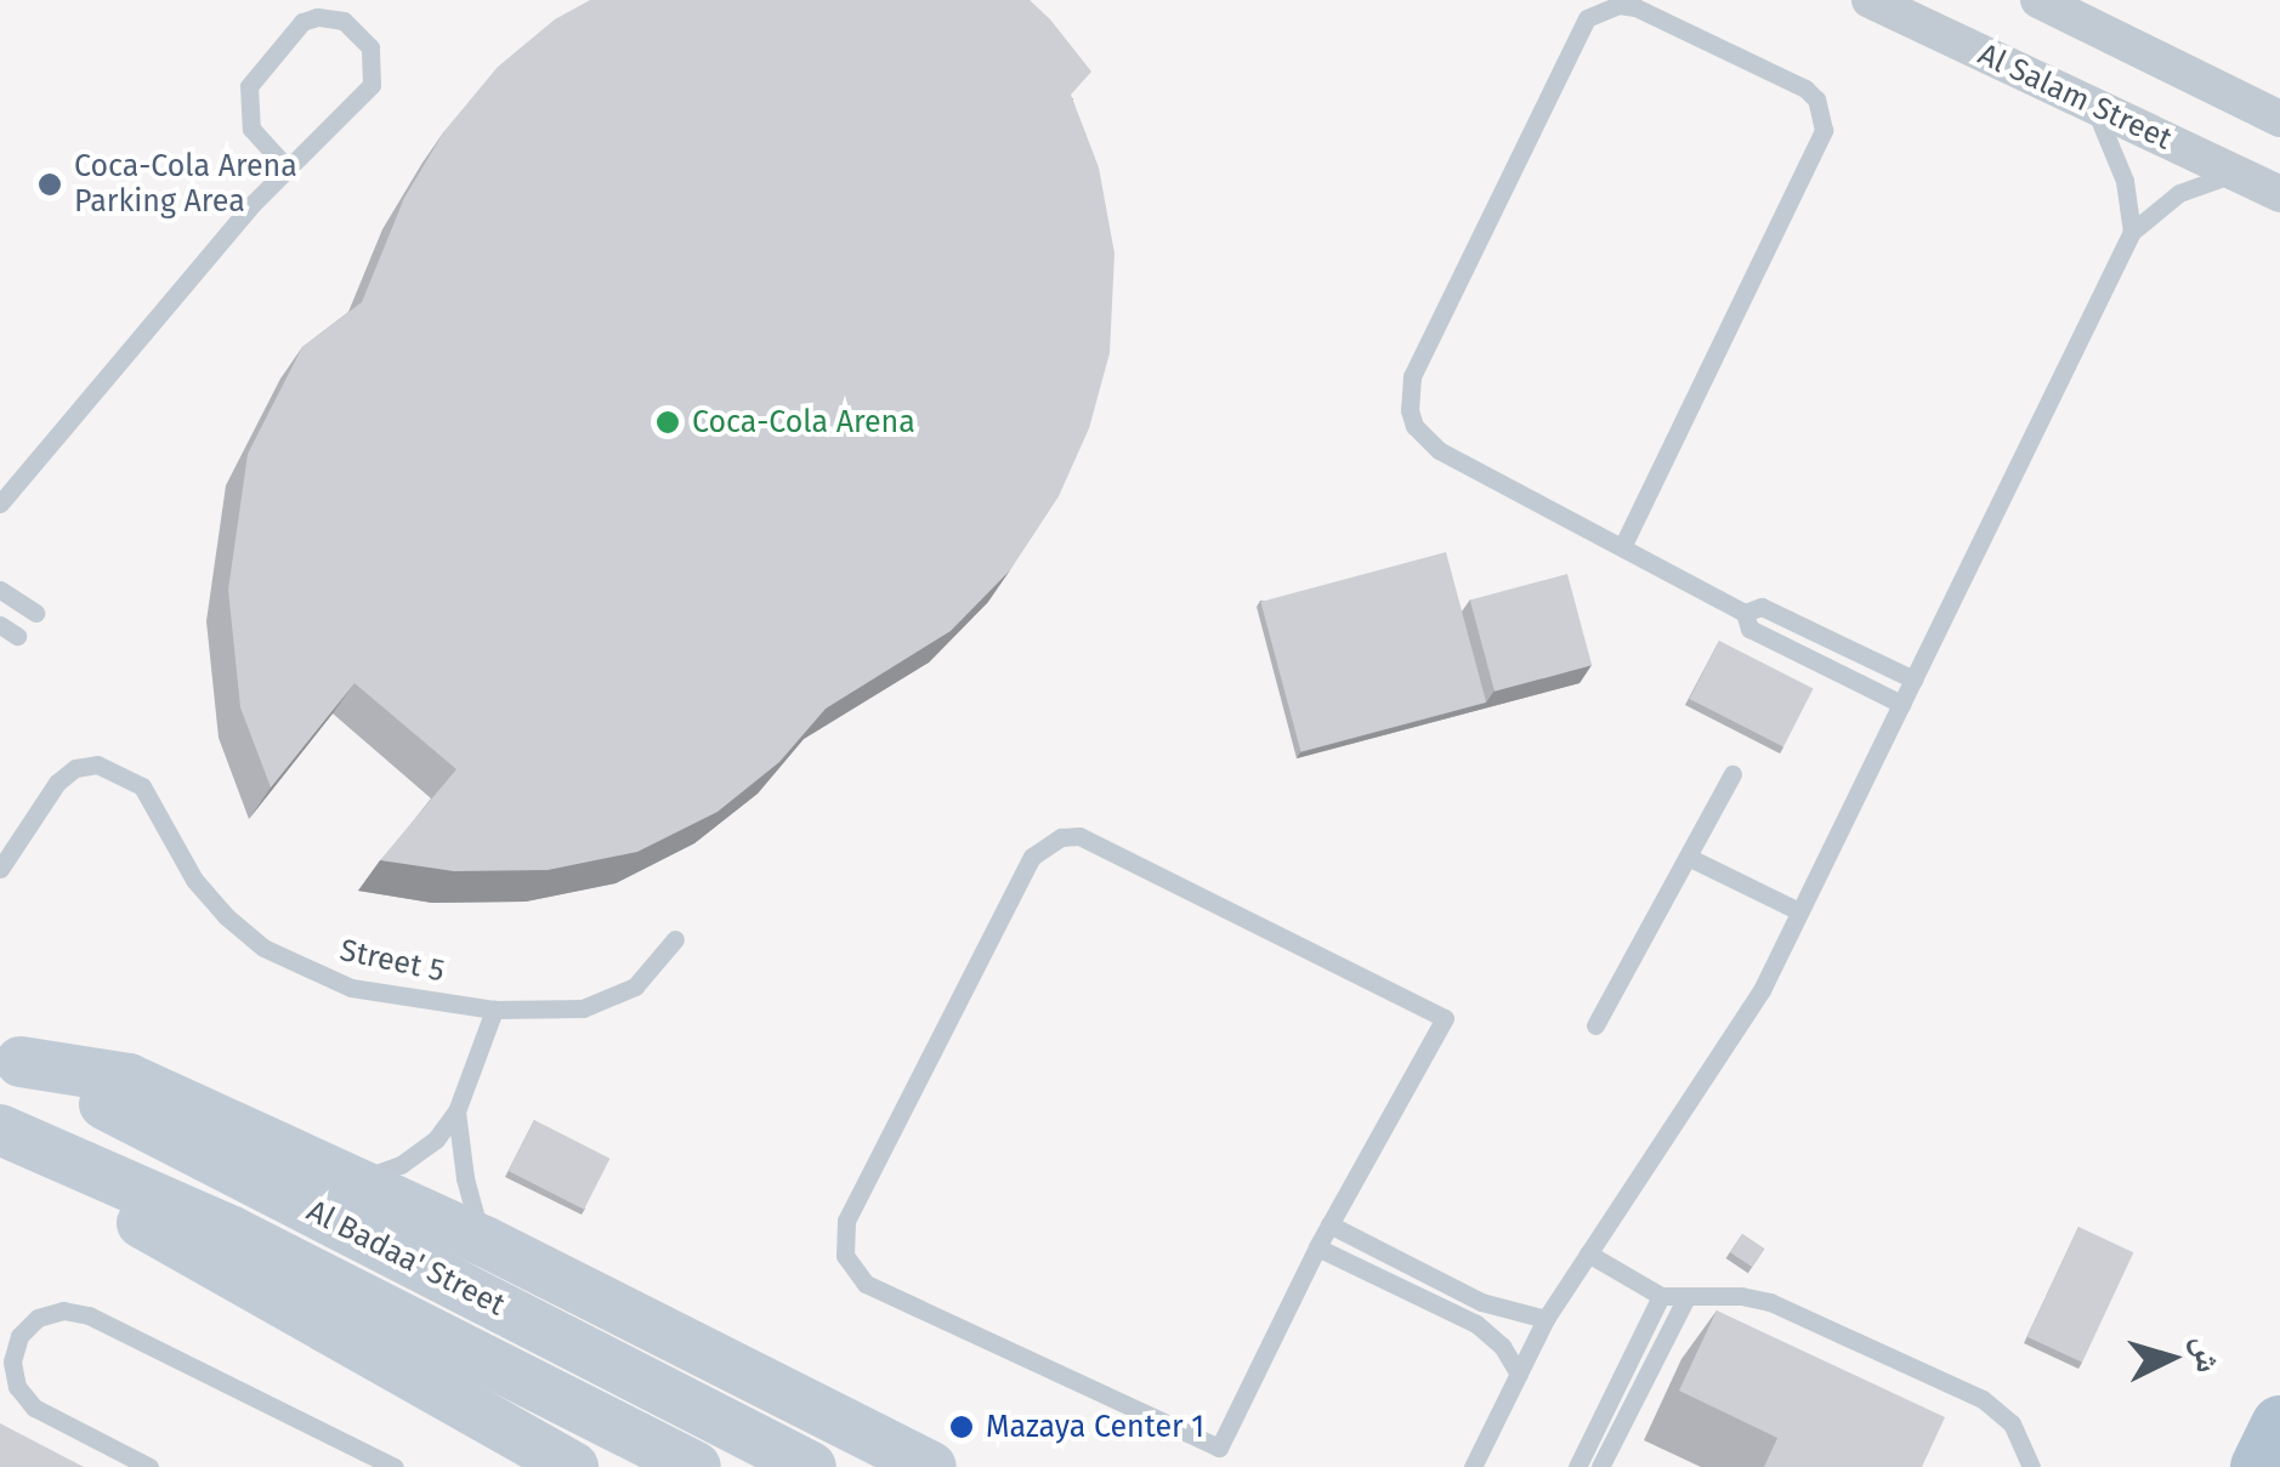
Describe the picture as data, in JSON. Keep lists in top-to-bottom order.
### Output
{
  "streets": {
    "main road": ["Al Badaa' Street"],
    "street": ["Al Salam Street"],
    "lane": ["Street 5"]
  },
  "places": ["Coca-Cola Arena Parking Area", "Coca-Cola Arena", "Mazaya Center 1"],
  "north": "right"
}
